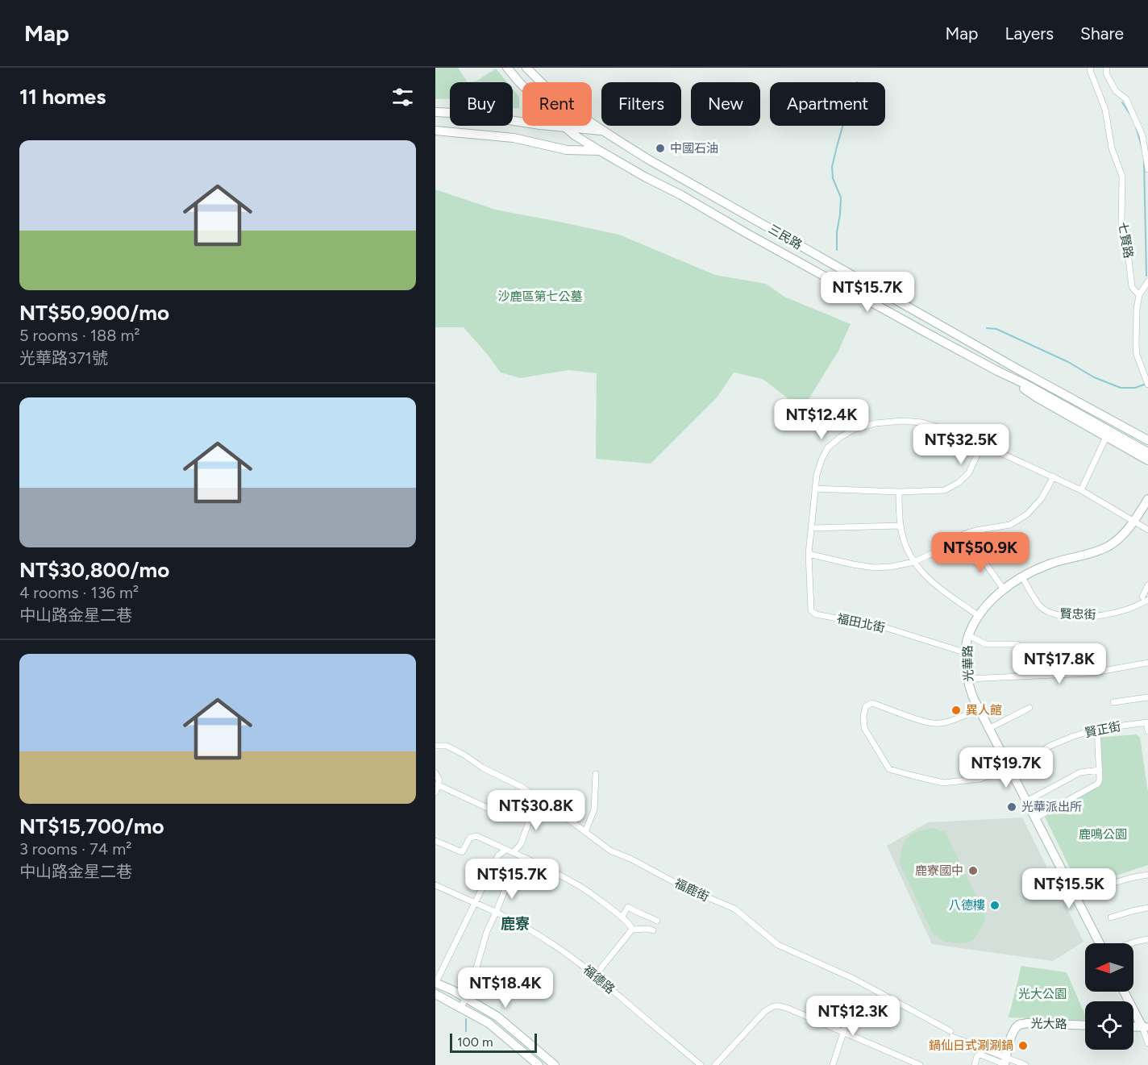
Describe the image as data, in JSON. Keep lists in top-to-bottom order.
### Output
{
  "streets": {
    "street": [
      "三民路",
      "七賢路",
      "賢忠街",
      "福田北街",
      "光華路",
      "賢正街",
      "福鹿街",
      "福德路",
      "光大路"
    ]
  },
  "crossings": [
    ["賢忠街", "光華路"],
    ["福田北街", "光華路"],
    ["光華路", "賢正街"],
    ["福鹿街", "光大路"]
  ],
  "districts": ["鹿寮"],
  "parks": ["沙鹿區第七公墓", "鹿鳴公園", "光大公園"],
  "places": [
    "中國石油",
    "異人館",
    "光華派出所",
    "鹿寮國中",
    "八德樓",
    "鍋仙日式涮涮鍋"
  ],
  "scale_bar": "100 m",
  "north": "left",
  "page": {
    "header": "Map",
    "nav": ["Map", "Layers", "Share"],
    "heading": "11 homes",
    "chip": [
      "Buy",
      "Rent",
      "Filters",
      "New",
      "Apartment"
    ],
    "list": [
      {
        "name": "NT$50,900/mo",
        "note": "5 rooms · 188 m² · 光華路371號"
      },
      {
        "name": "NT$30,800/mo",
        "note": "4 rooms · 136 m² · 中山路金星二巷"
      },
      {
        "name": "NT$15,700/mo",
        "note": "3 rooms · 74 m² · 中山路金星二巷"
      }
    ],
    "price": [
      "NT$15.7K",
      "NT$12.4K",
      "NT$32.5K",
      "NT$50.9K",
      "NT$17.8K",
      "NT$19.7K",
      "NT$30.8K",
      "NT$15.7K",
      "NT$15.5K",
      "NT$18.4K",
      "NT$12.3K"
    ],
    "scale": "100 m"
  }
}
